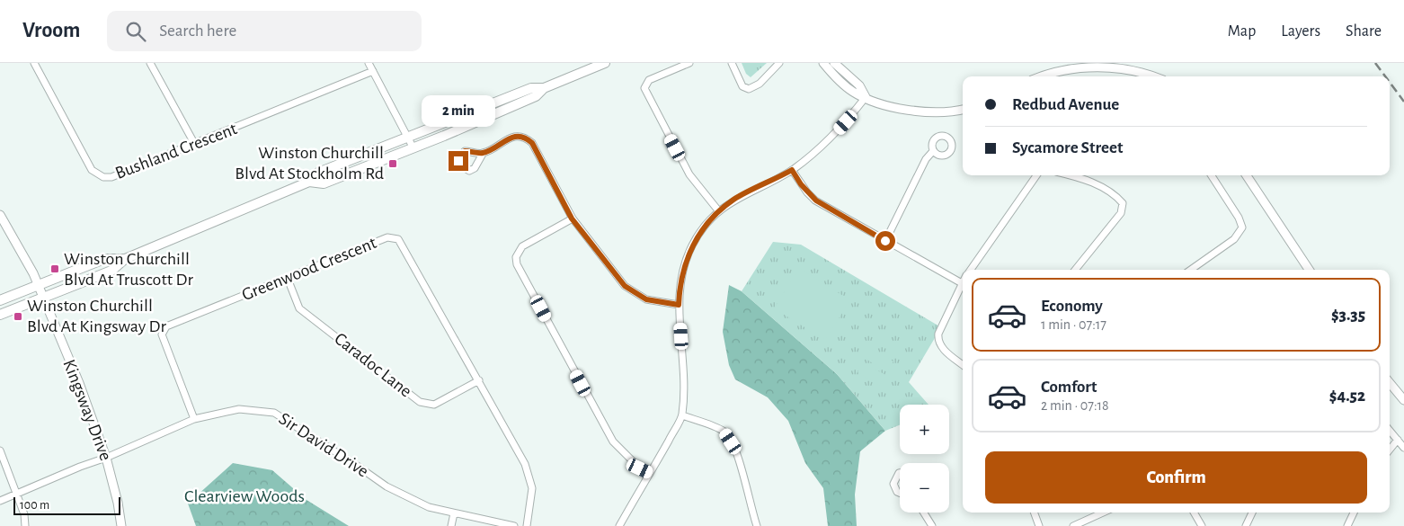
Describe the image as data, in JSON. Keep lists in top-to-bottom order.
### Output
{
  "streets": {
    "street": [
      "Bushland Crescent",
      "Greenwood Crescent",
      "Caradoc Lane",
      "Kingsway Drive",
      "Sir David Drive"
    ]
  },
  "crossings": [
    ["Greenwood Crescent", "Caradoc Lane"],
    ["Greenwood Crescent", "Sir David Drive"],
    ["Kingsway Drive", "Sir David Drive"]
  ],
  "parks": ["Clearview Woods"],
  "places": {
    "transit": ["Winston Churchill Blvd At Stockholm Rd", "Winston Churchill Blvd At Truscott Dr", "Winston Churchill Blvd At Kingsway Dr"]
  },
  "scale_bar": "100 m",
  "page": {
    "header": "Vroom",
    "search": "Search here",
    "nav": ["Map", "Layers", "Share"],
    "banner": ["Redbud Avenue", "Sycamore Street"],
    "bubble": "2 min",
    "list": [
      {
        "name": "Economy",
        "note": "1 min · 07:17",
        "value": "$3.35"
      },
      {
        "name": "Comfort",
        "note": "2 min · 07:18",
        "value": "$4.52"
      }
    ],
    "map_buttons": ["+", "−"],
    "buttons": "Confirm",
    "scale": "100 m"
  }
}
